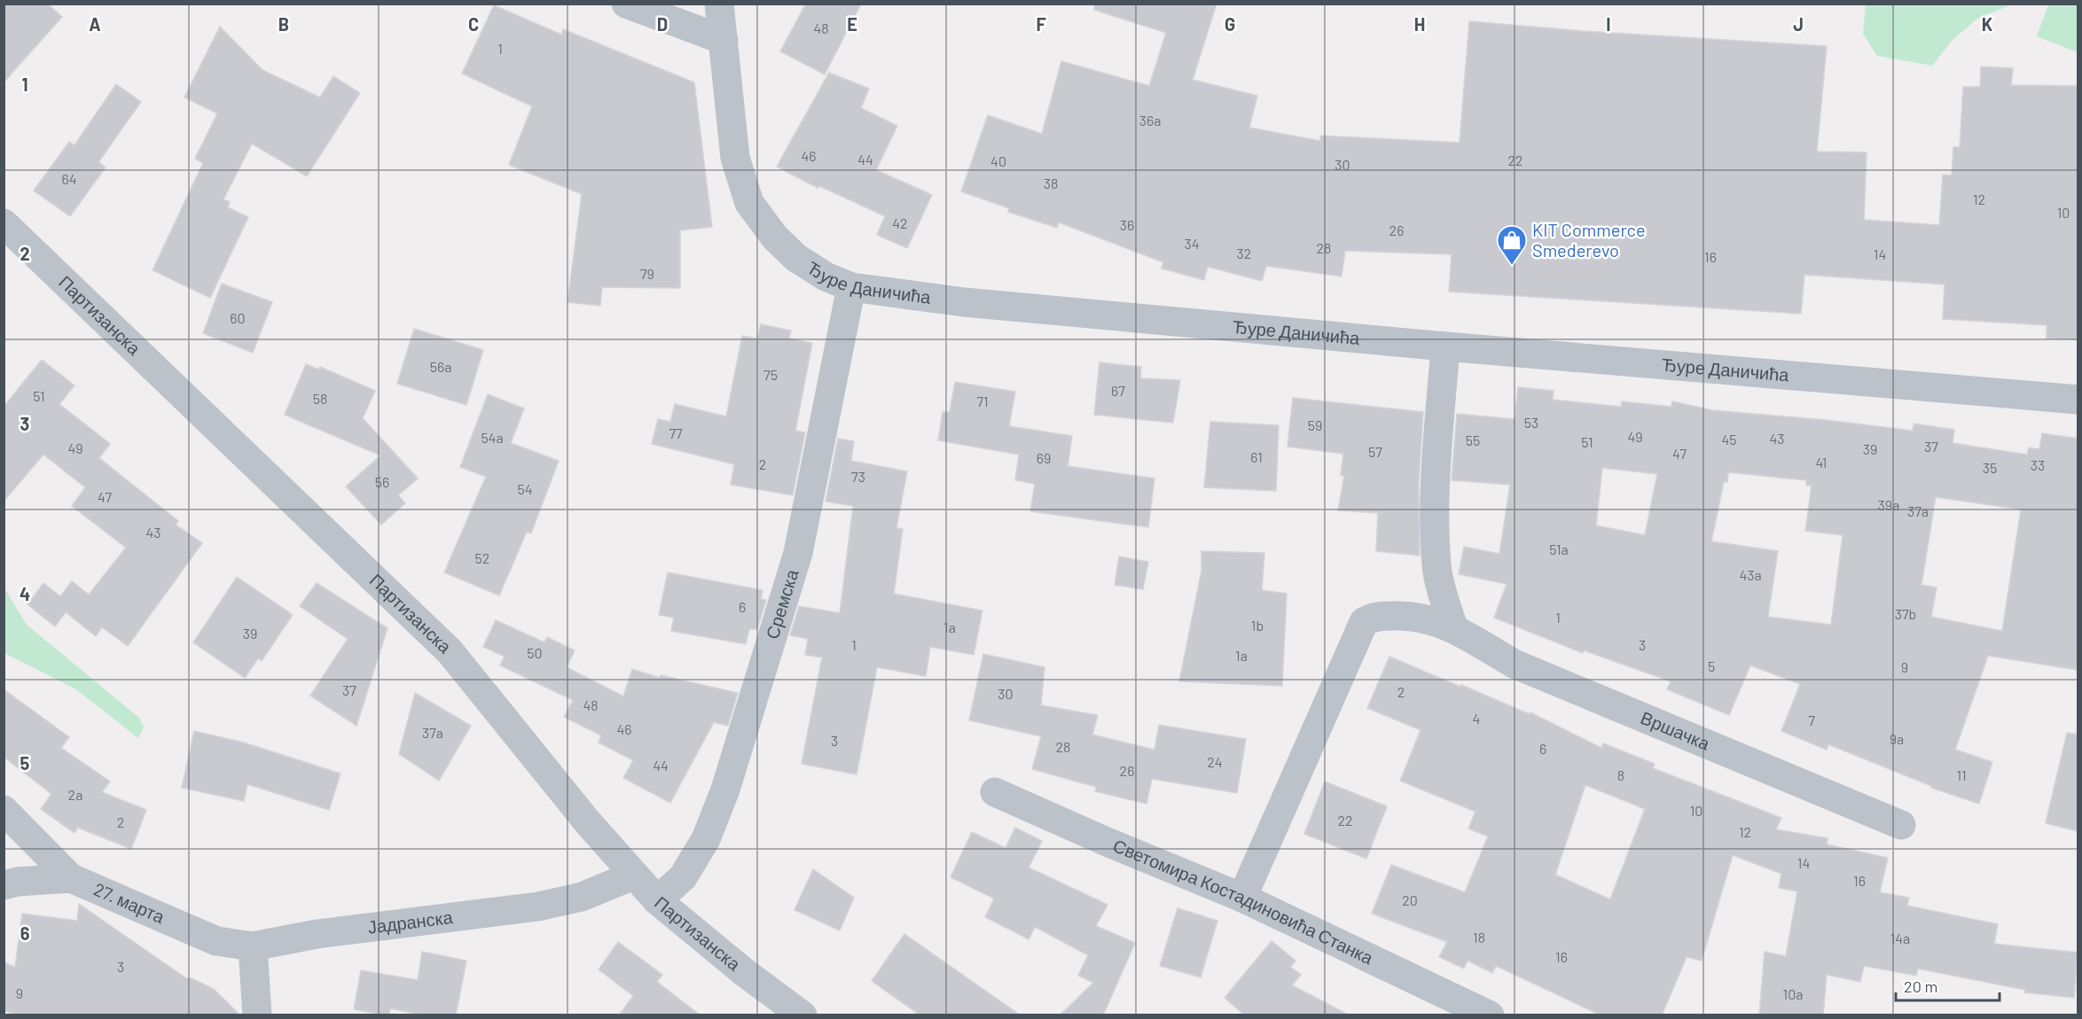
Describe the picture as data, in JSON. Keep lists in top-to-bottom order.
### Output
{
  "streets": {
    "street": [
      "Ђуре Даничића",
      "Партизанска",
      "Сремска",
      "Вршачка",
      "Светомира Костадиновића Станка",
      "27. марта",
      "Јадранска"
    ]
  },
  "crossings": [
    ["Ђуре Даничића", "Сремска"],
    ["Партизанска", "Сремска"],
    ["Партизанска", "Јадранска"],
    ["Вршачка", "Светомира Костадиновића Станка"],
    ["27. марта", "Јадранска"]
  ],
  "places": {
    "shop": ["KIT Commerce Smederevo"]
  },
  "house_numbers": [
    "48",
    "1",
    "36a",
    "46",
    "44",
    "22",
    "40",
    "30",
    "64",
    "38",
    "12",
    "10",
    "42",
    "36",
    "26",
    "34",
    "28",
    "32",
    "14",
    "16",
    "79",
    "60",
    "56a",
    "75",
    "67",
    "51",
    "58",
    "71",
    "53",
    "59",
    "77",
    "49",
    "54a",
    "43",
    "45",
    "55",
    "51",
    "37",
    "49",
    "39",
    "57",
    "47",
    "61",
    "69",
    "41",
    "2",
    "33",
    "35",
    "73",
    "56",
    "54",
    "47",
    "39a",
    "37a",
    "43",
    "51a",
    "52",
    "43a",
    "6",
    "37b",
    "1",
    "1b",
    "1a",
    "39",
    "1",
    "3",
    "50",
    "1a",
    "5",
    "9",
    "37",
    "2",
    "30",
    "48",
    "4",
    "7",
    "46",
    "37a",
    "9a",
    "3",
    "28",
    "6",
    "24",
    "44",
    "26",
    "8",
    "11",
    "2a",
    "10",
    "22",
    "2",
    "12",
    "14",
    "16",
    "20",
    "18",
    "14a",
    "16",
    "3",
    "9",
    "10a"
  ],
  "scale_bar": "20 m",
  "grid": {
    "columns": [
      "A",
      "B",
      "C",
      "D",
      "E",
      "F",
      "G",
      "H",
      "I",
      "J",
      "K"
    ],
    "rows": [
      "1",
      "2",
      "3",
      "4",
      "5",
      "6"
    ]
  }
}
